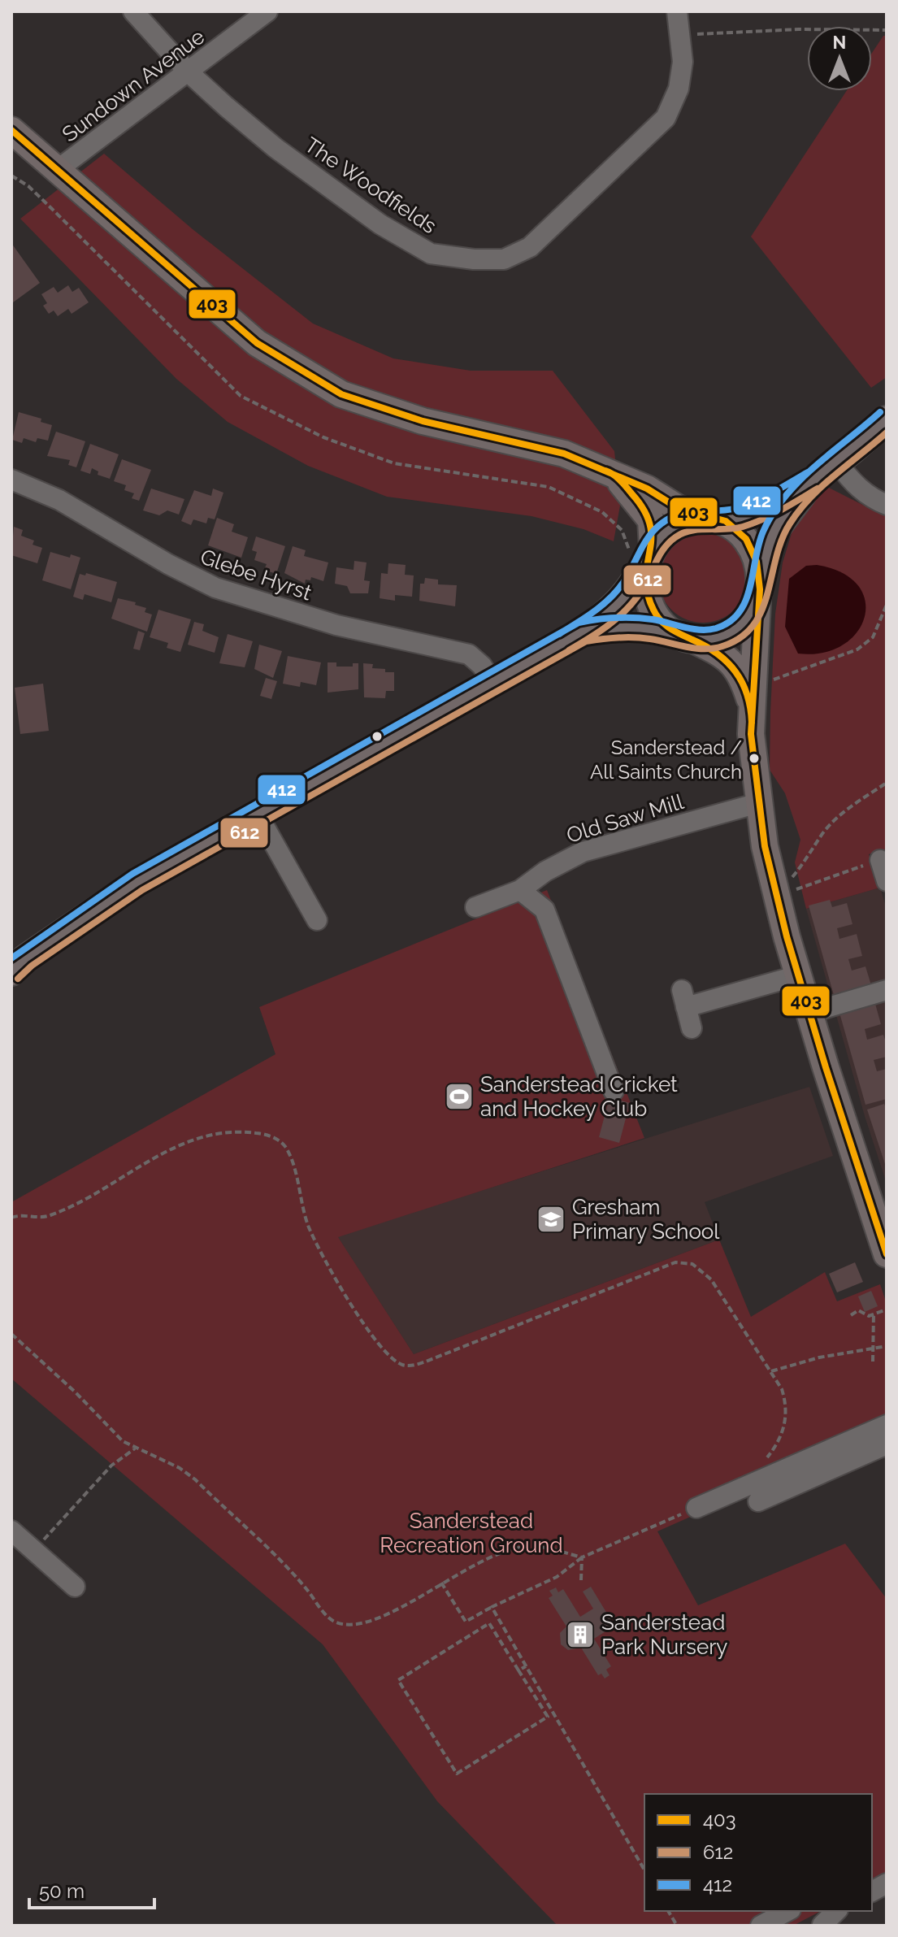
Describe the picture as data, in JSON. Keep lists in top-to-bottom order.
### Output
{
  "streets": {
    "street": [
      "Sundown Avenue",
      "The Woodfields",
      "Glebe Hyrst",
      "Old Saw Mill"
    ]
  },
  "crossings": [
    ["Sundown Avenue", "The Woodfields"]
  ],
  "parks": ["Sanderstead Recreation Ground"],
  "places": {
    "other": ["Sanderstead / All Saints Church"],
    "sports": ["Sanderstead Cricket and Hockey Club"],
    "school or university": ["Gresham Primary School"],
    "building": ["Sanderstead Park Nursery"]
  },
  "lines": ["transit line 403", "transit line 412", "transit line 612"],
  "legend": ["403", "612", "412"],
  "scale_bar": "50 m",
  "north": "top"
}
